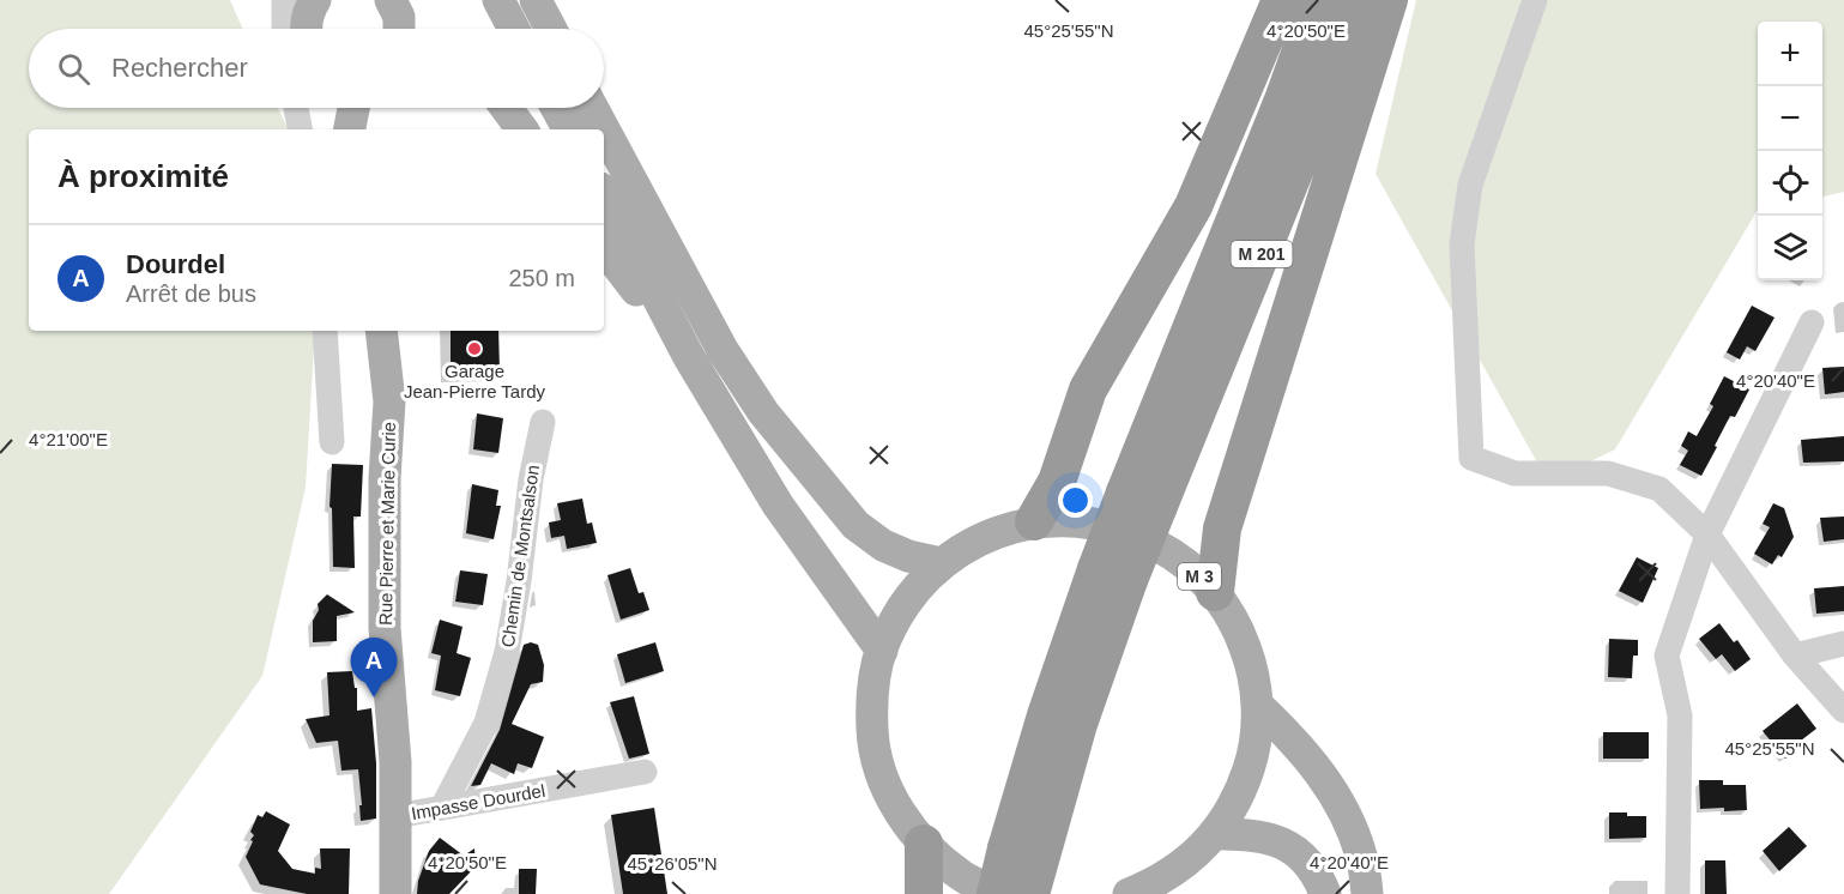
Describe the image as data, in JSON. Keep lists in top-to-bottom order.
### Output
{
  "streets": {
    "highway": ["M 201"],
    "main road": ["Rue Pierre et Marie Curie", "M 3"],
    "street": ["Chemin de Montsalson", "Impasse Dourdel"]
  },
  "crossings": [
    ["Rue Pierre et Marie Curie", "Impasse Dourdel"],
    ["Chemin de Montsalson", "Impasse Dourdel"]
  ],
  "places": ["Garage Jean-Pierre Tardy"],
  "page": {
    "map_buttons": ["+", "−"],
    "search": "Rechercher",
    "heading": "À proximité",
    "list": [
      {
        "mark": "A",
        "name": "Dourdel",
        "note": "Arrêt de bus",
        "value": "250 m"
      }
    ],
    "pins": "A"
  },
  "coordinates": [
    "45°25'55\"N",
    "4°20'50\"E",
    "4°20'40\"E",
    "4°21'00\"E",
    "45°26'05\"N"
  ]
}
